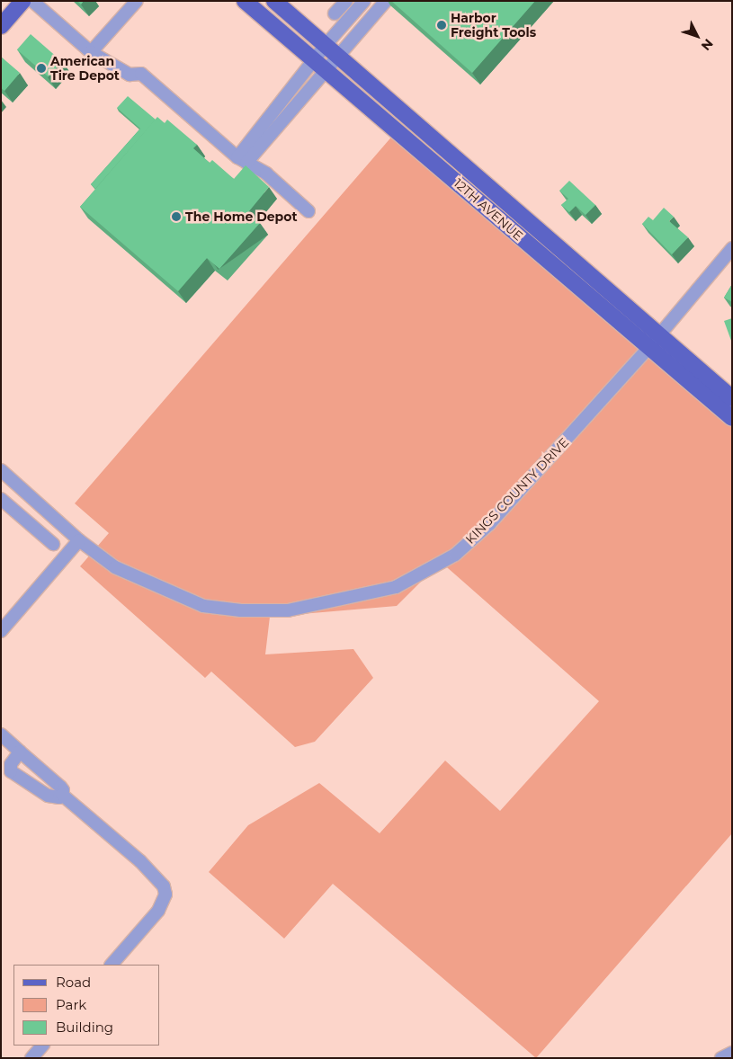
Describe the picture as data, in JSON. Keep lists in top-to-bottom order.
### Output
{
  "streets": {
    "main road": ["12TH AVENUE"],
    "street": ["KINGS COUNTY DRIVE"]
  },
  "crossings": [
    ["12TH AVENUE", "KINGS COUNTY DRIVE"]
  ],
  "places": ["Harbor Freight Tools", "American Tire Depot", "The Home Depot"],
  "legend": ["Road", "Park", "Building"],
  "north": "bottom right"
}
